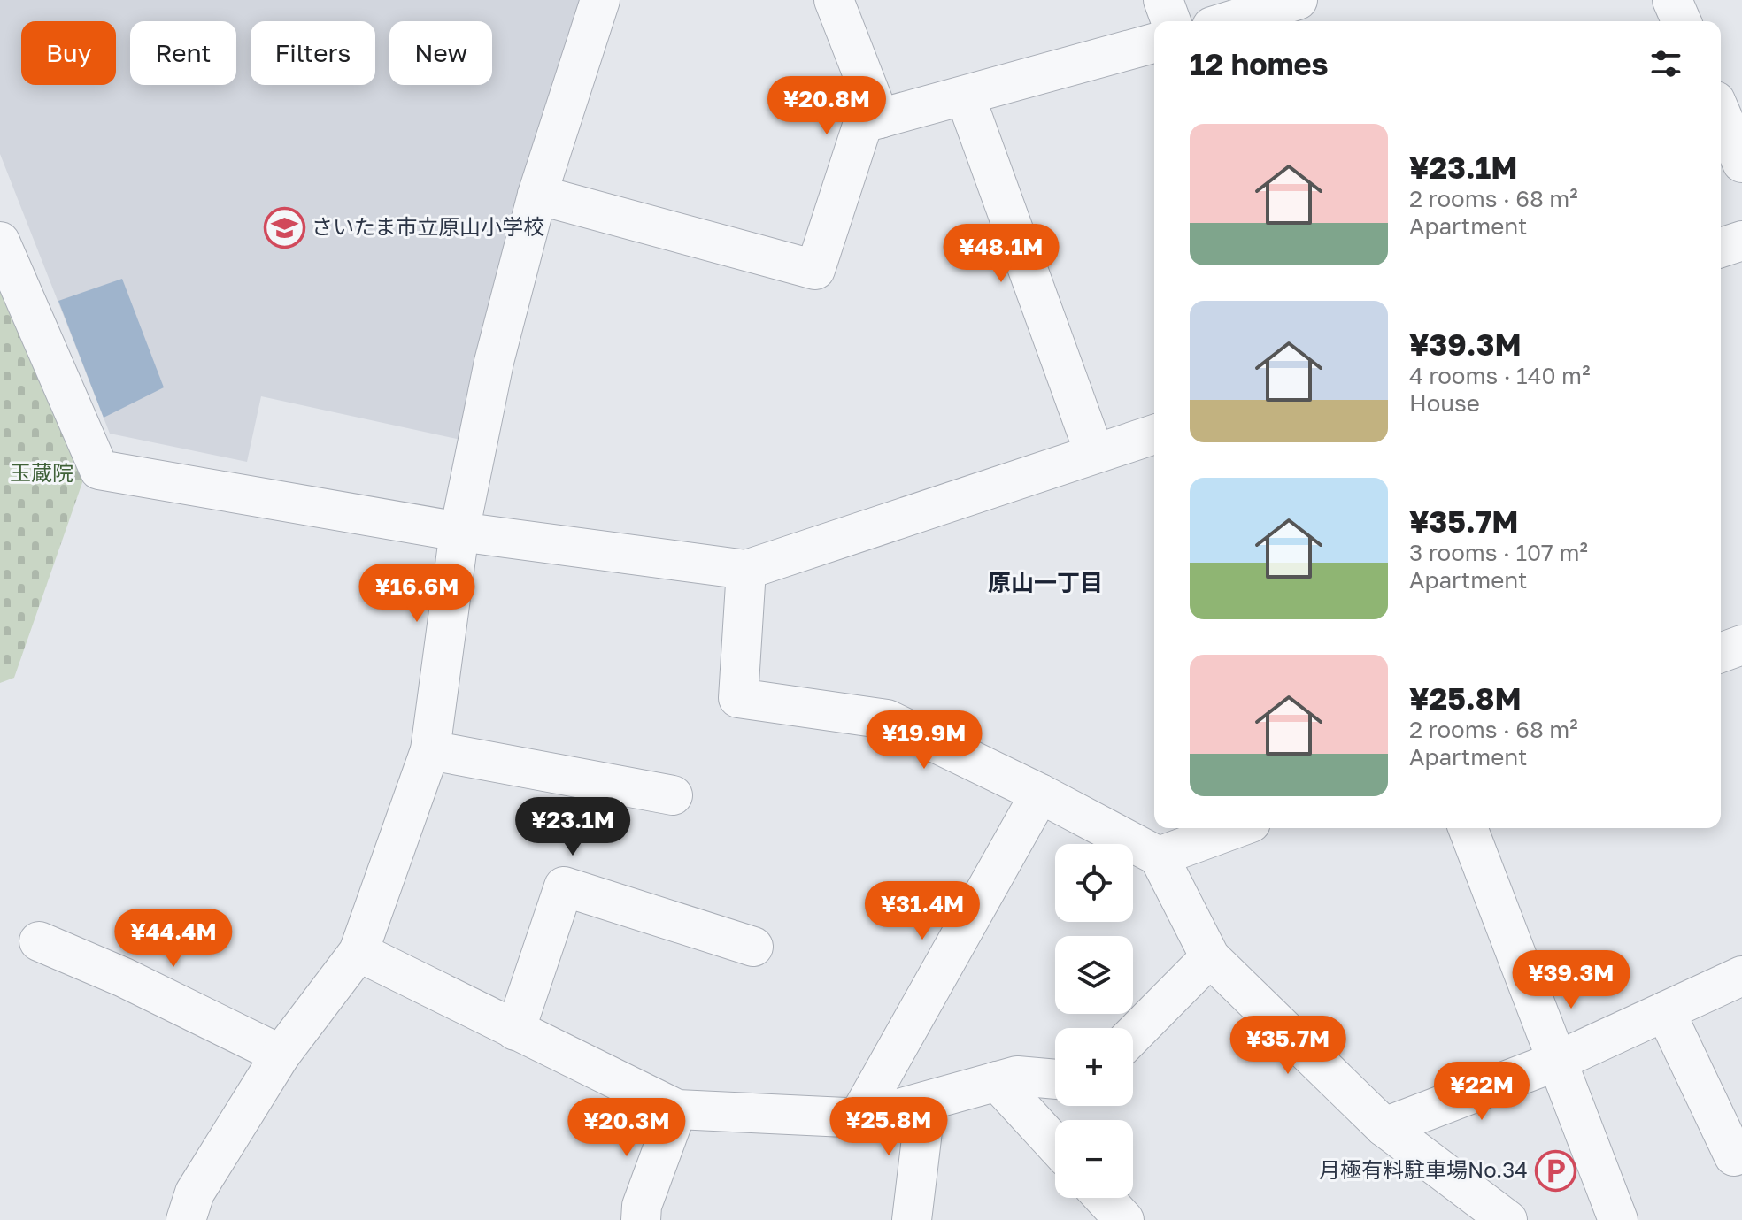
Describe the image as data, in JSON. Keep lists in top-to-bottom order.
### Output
{
  "districts": ["原山一丁目"],
  "parks": ["玉蔵院"],
  "places": {
    "school or university": ["さいたま市立原山小学校"],
    "parking": ["月極有料駐車場No.34"]
  },
  "page": {
    "chip": [
      "Buy",
      "Rent",
      "Filters",
      "New"
    ],
    "heading": "12 homes",
    "price": [
      "¥20.8M",
      "¥48.1M",
      "¥16.6M",
      "¥19.9M",
      "¥23.1M",
      "¥31.4M",
      "¥44.4M",
      "¥39.3M",
      "¥35.7M",
      "¥22M",
      "¥25.8M",
      "¥20.3M"
    ],
    "list": [
      {
        "name": "¥23.1M",
        "note": "2 rooms · 68 m² · Apartment"
      },
      {
        "name": "¥39.3M",
        "note": "4 rooms · 140 m² · House"
      },
      {
        "name": "¥35.7M",
        "note": "3 rooms · 107 m² · Apartment"
      },
      {
        "name": "¥25.8M",
        "note": "2 rooms · 68 m² · Apartment"
      }
    ],
    "map_buttons": ["+", "−"]
  }
}
